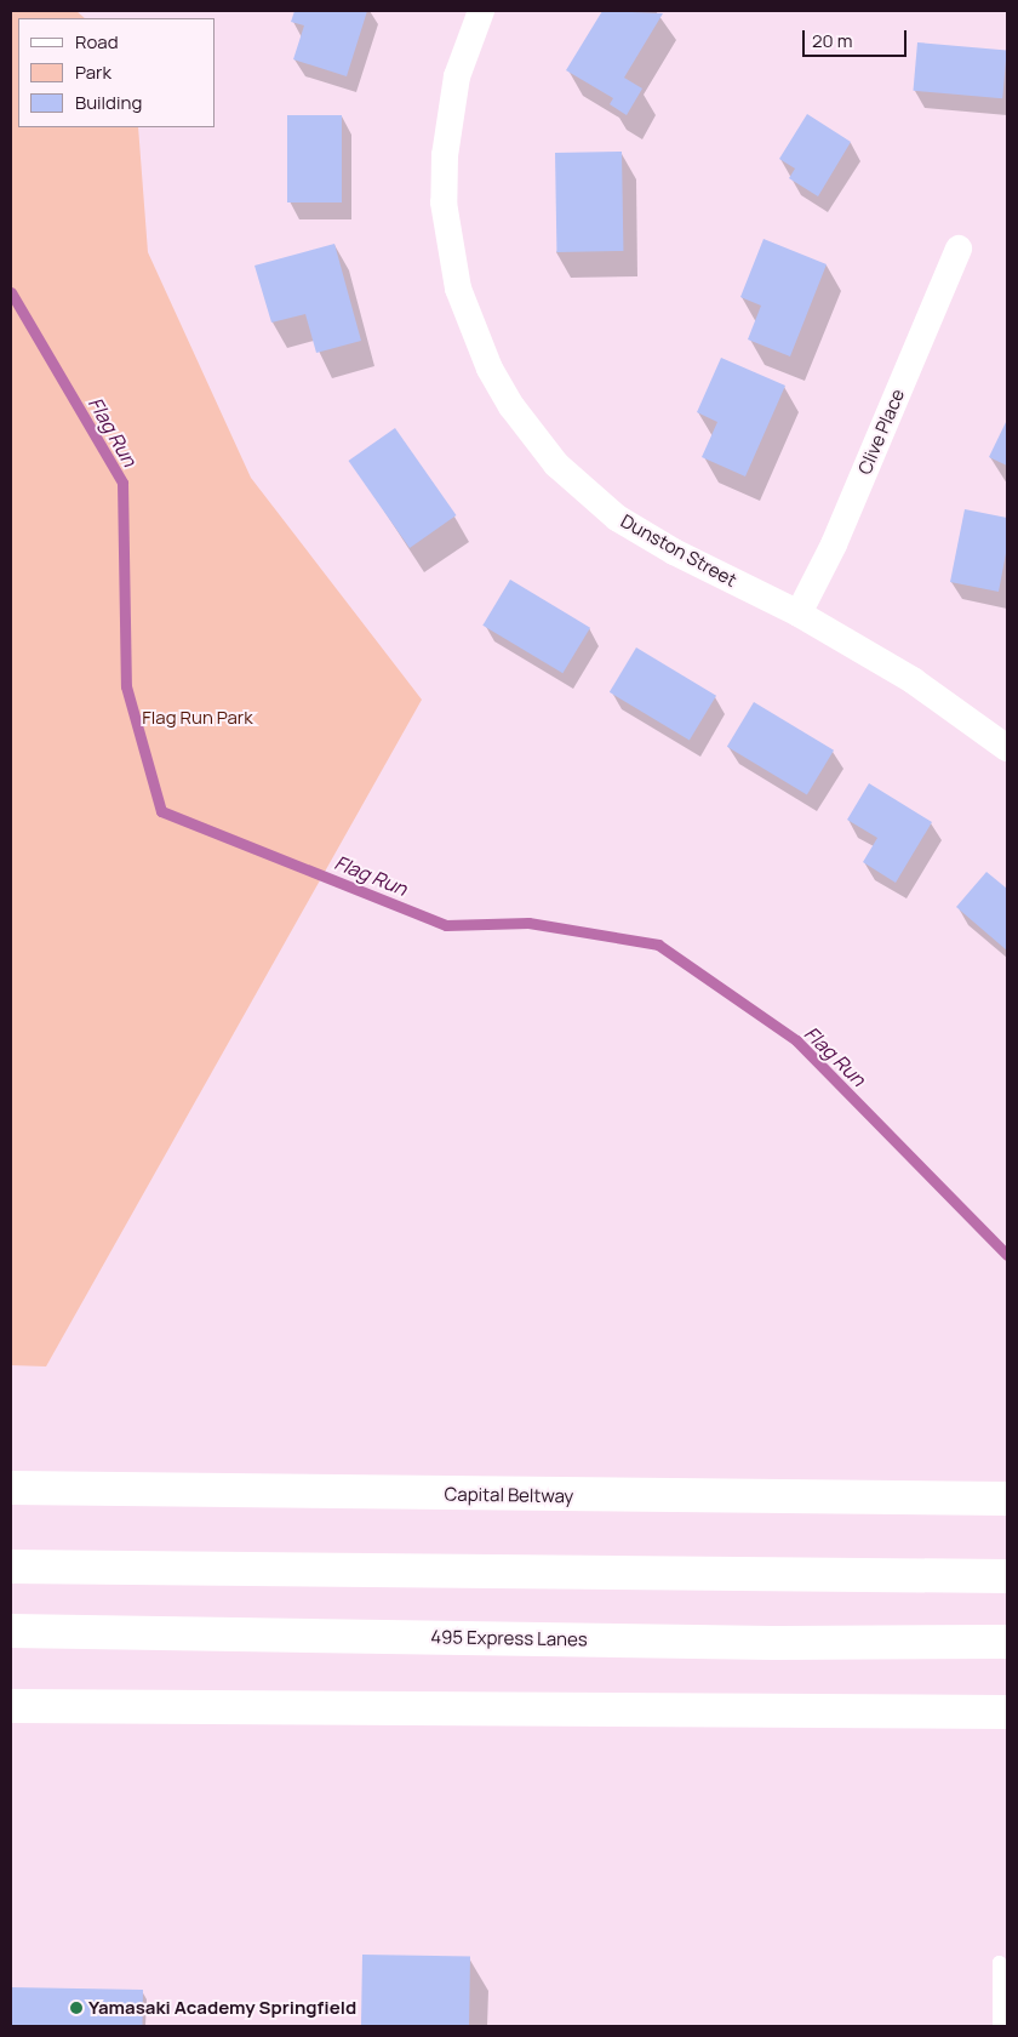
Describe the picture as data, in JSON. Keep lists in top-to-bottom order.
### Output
{
  "streets": {
    "highway": ["Capital Beltway", "495 Express Lanes"],
    "street": ["Clive Place", "Dunston Street"]
  },
  "crossings": [
    ["Clive Place", "Dunston Street"]
  ],
  "water": ["Flag Run"],
  "parks": ["Flag Run Park"],
  "places": ["Yamasaki Academy Springfield"],
  "legend": ["Road", "Park", "Building"],
  "scale_bar": "20 m"
}
